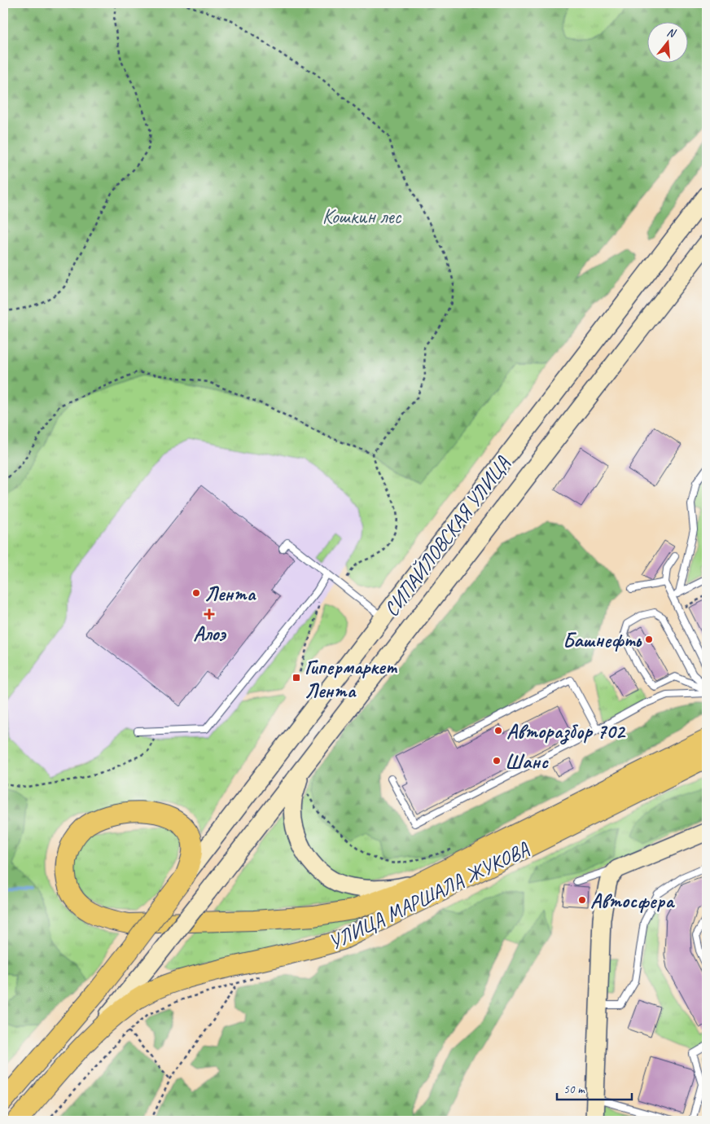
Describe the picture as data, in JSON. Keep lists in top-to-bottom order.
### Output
{
  "streets": {
    "main road": ["СИПАЙЛОВСКАЯ УЛИЦА", "УЛИЦА МАРШАЛА ЖУКОВА"]
  },
  "crossings": [
    ["СИПАЙЛОВСКАЯ УЛИЦА", "УЛИЦА МАРШАЛА ЖУКОВА"]
  ],
  "parks": ["Кошкин лес"],
  "places": {
    "other": [
      "Лента",
      "Башнефть",
      "Авторазбор 702",
      "Шанс",
      "Автосфера"
    ],
    "health": ["Алоэ"],
    "transit": ["Гипермаркет Лента"]
  },
  "scale_bar": "50 m",
  "north": "top"
}
